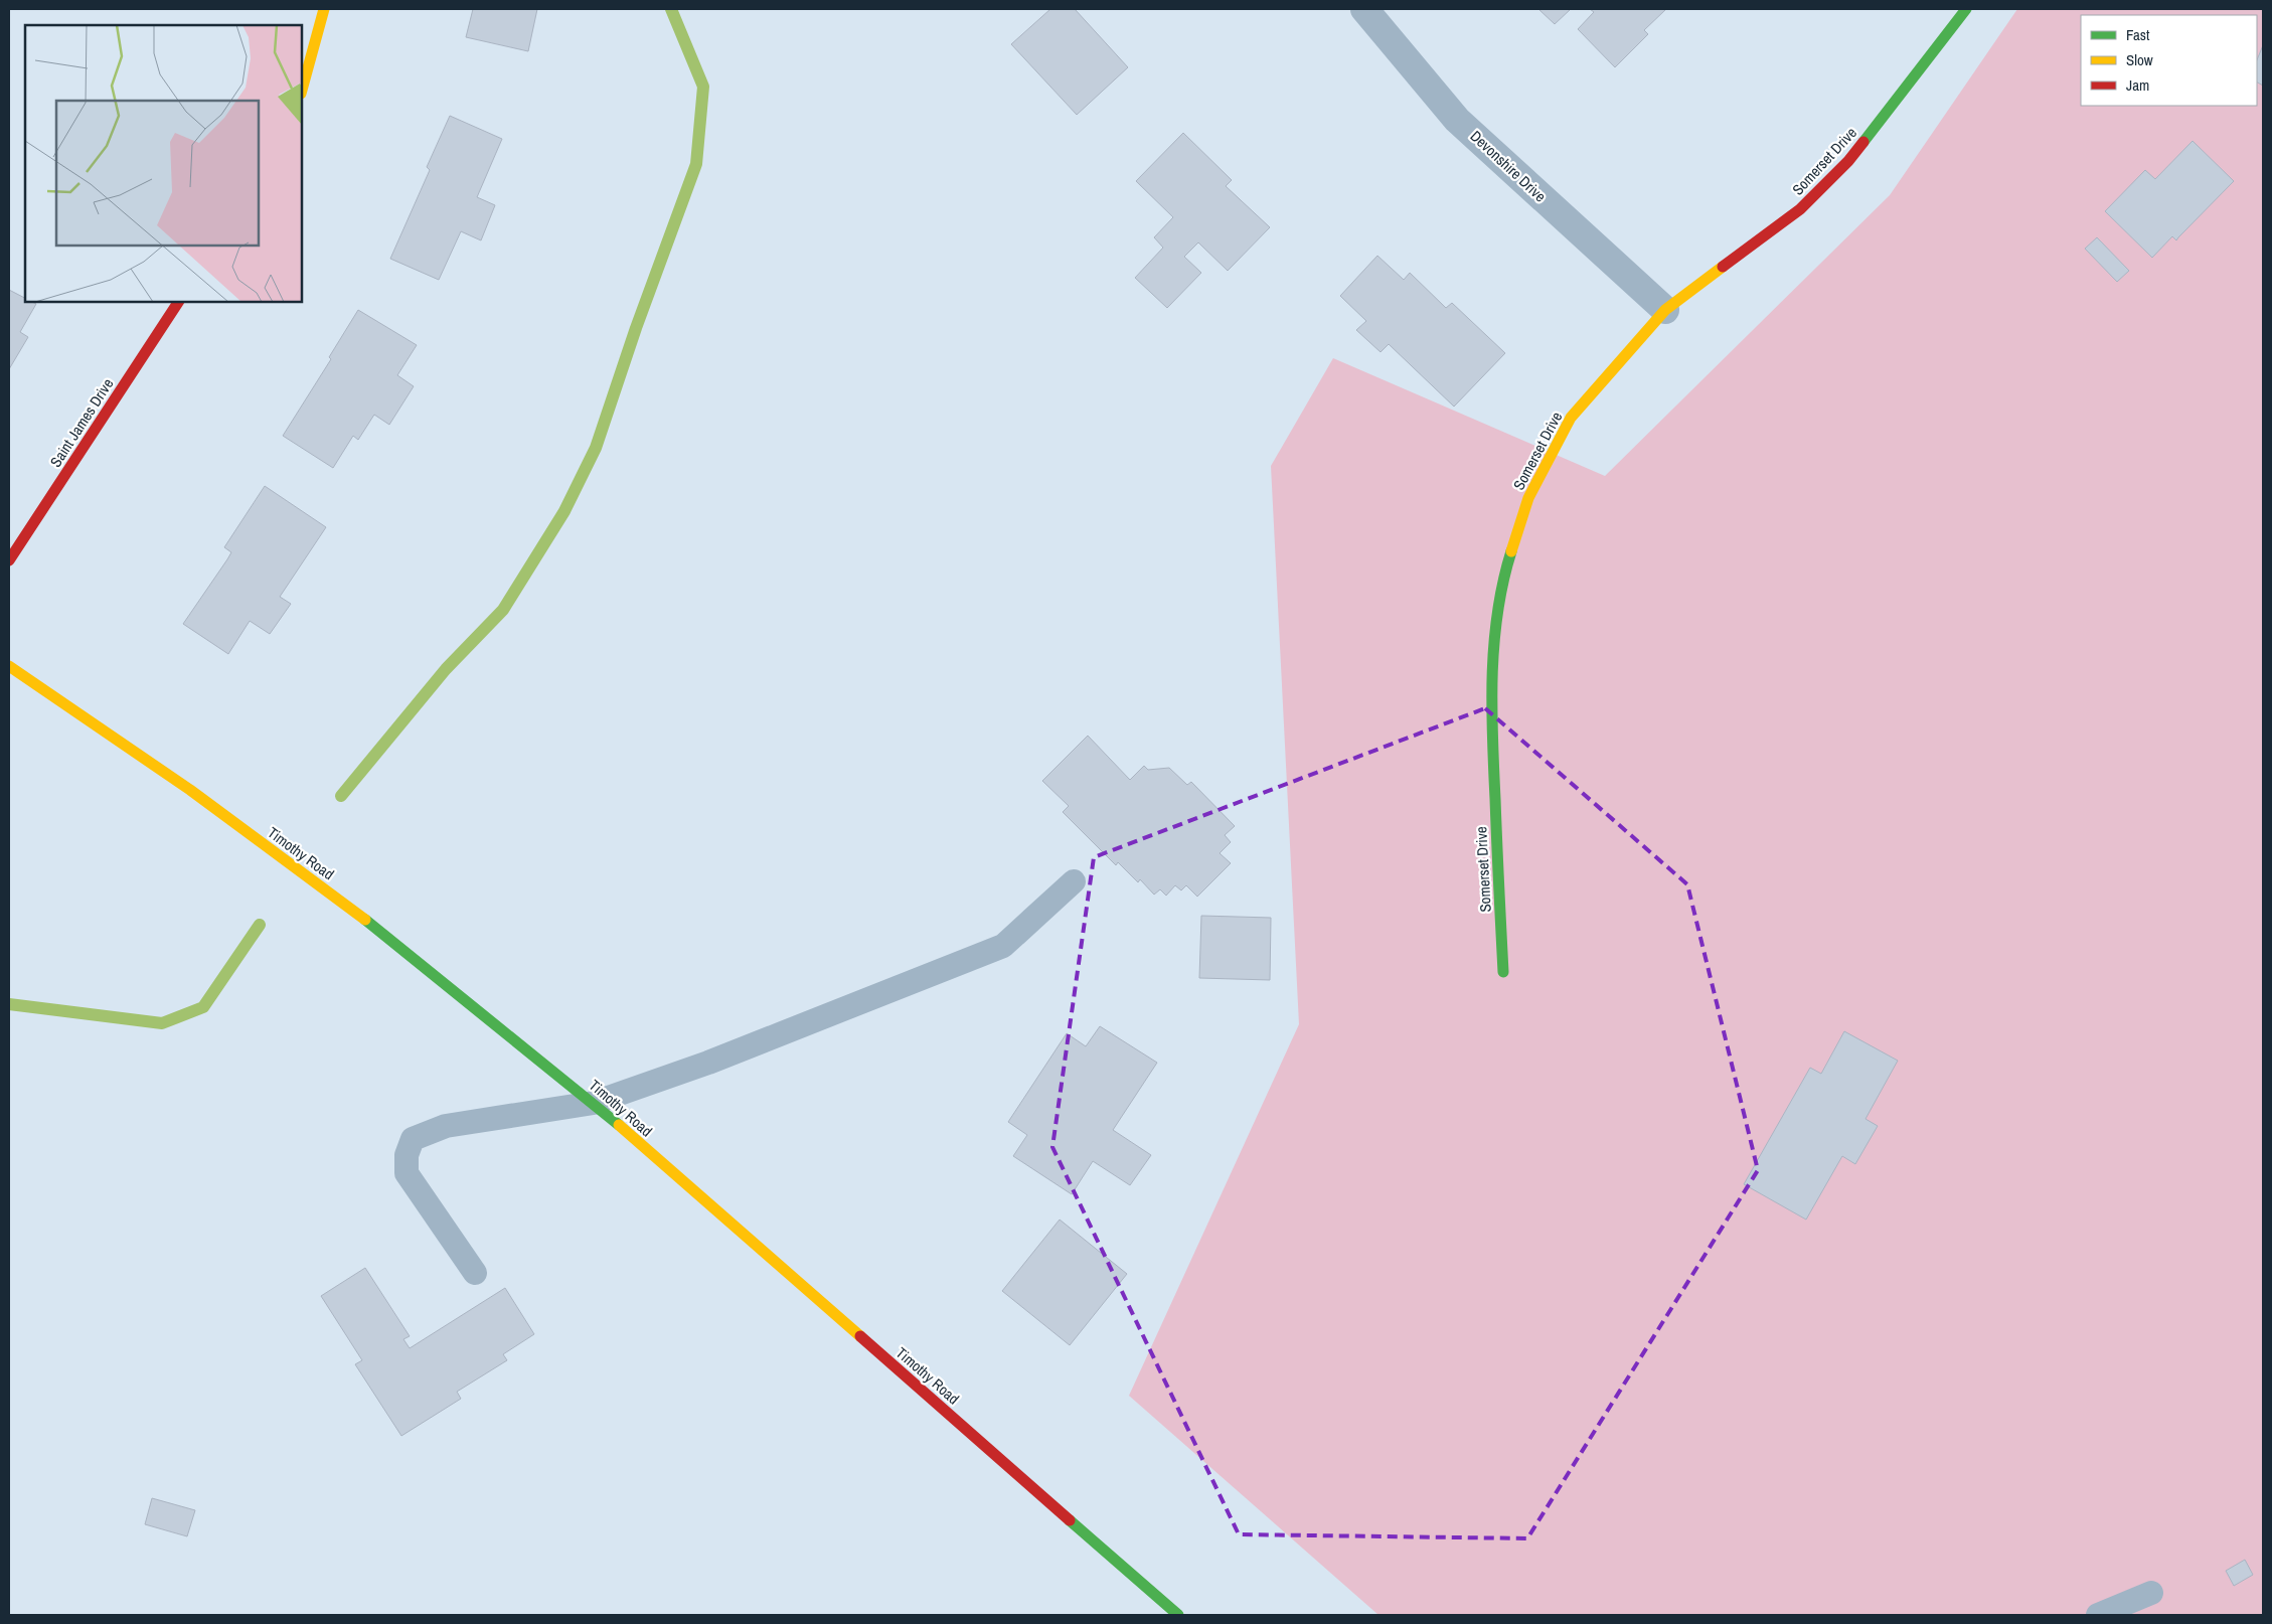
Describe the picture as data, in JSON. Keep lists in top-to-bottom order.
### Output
{
  "streets": {
    "street": [
      "Somerset Drive",
      "Devonshire Drive",
      "Saint James Drive",
      "Timothy Road"
    ]
  },
  "crossings": [
    ["Somerset Drive", "Devonshire Drive"]
  ],
  "legend": ["Fast", "Slow", "Jam"]
}
